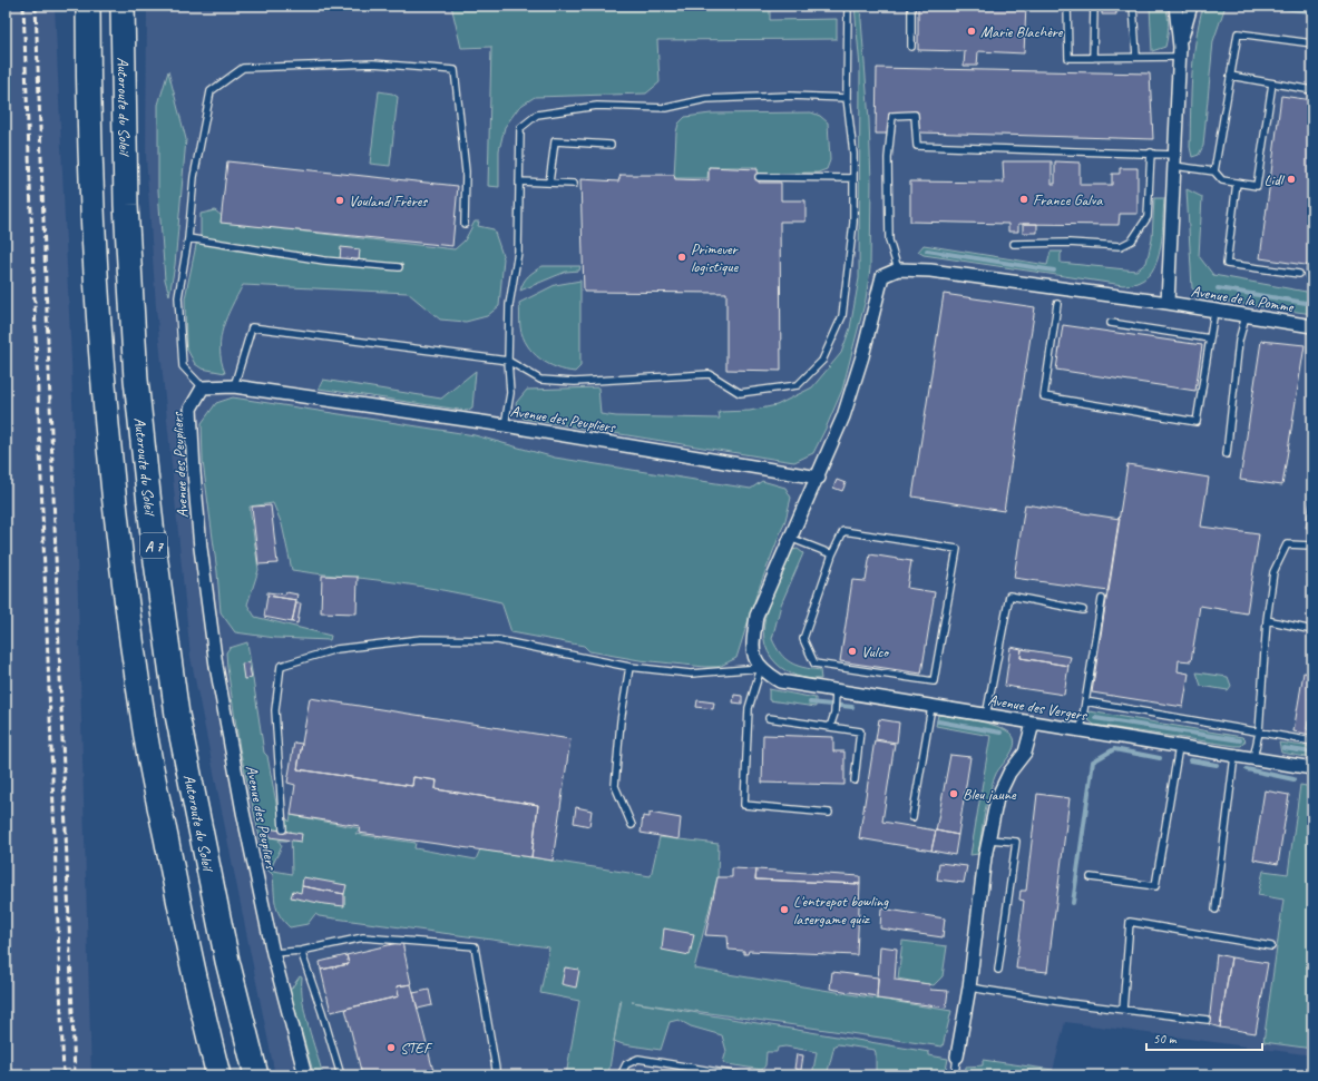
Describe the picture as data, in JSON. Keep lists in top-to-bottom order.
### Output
{
  "streets": {
    "highway": ["Autoroute du Soleil", "A 7"],
    "street": ["Avenue de la Pomme", "Avenue des Peupliers", "Avenue des Vergers"]
  },
  "places": [
    "Marie Blachère",
    "Lidl",
    "France Galva",
    "Vouland Frères",
    "Primever logistique",
    "Vulco",
    "Bleu jaune",
    "L'entrepot bowling lasergame quiz",
    "STEF"
  ],
  "scale_bar": "50 m"
}
